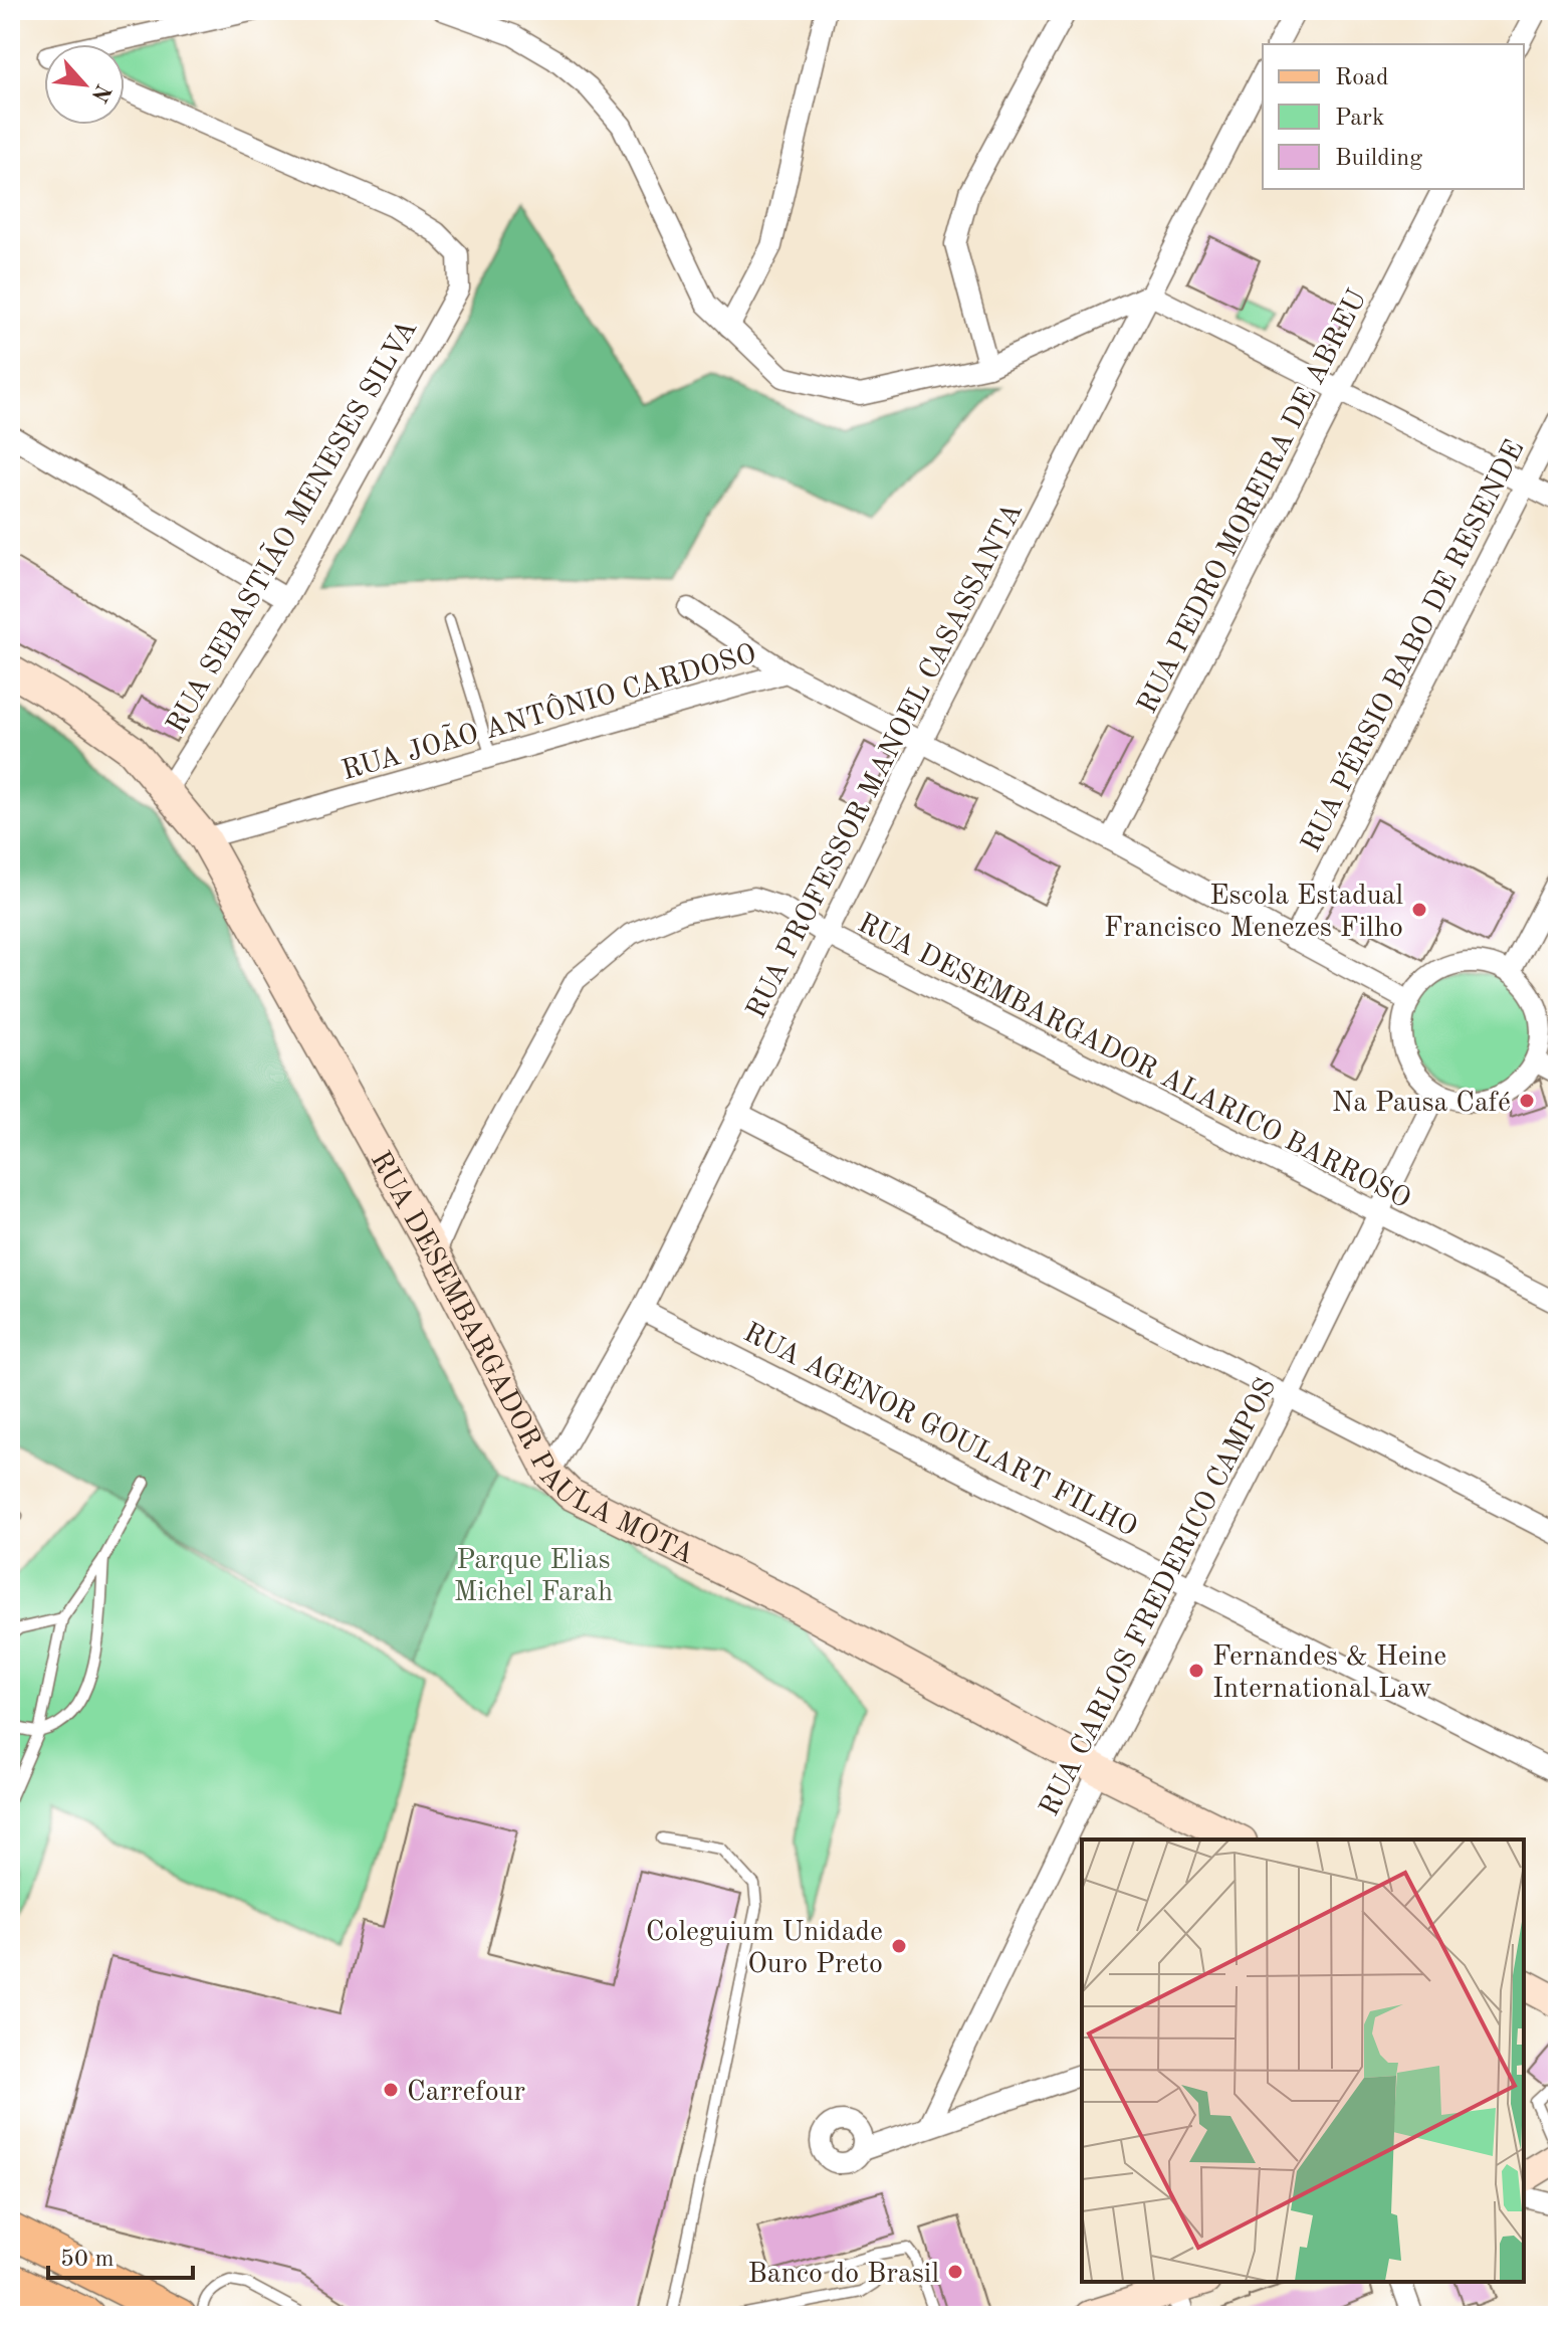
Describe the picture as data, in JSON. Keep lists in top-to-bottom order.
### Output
{
  "streets": {
    "street": [
      "RUA PEDRO MOREIRA DE ABREU",
      "RUA SEBASTIÃO MENESES SILVA",
      "RUA PÉRSIO BABO DE RESENDE",
      "RUA JOÃO ANTÔNIO CARDOSO",
      "RUA PROFESSOR MANOEL CASASSANTA",
      "RUA DESEMBARGADOR ALARICO BARROSO",
      "RUA DESEMBARGADOR PAULA MOTA",
      "RUA AGENOR GOULART FILHO",
      "RUA CARLOS FREDERICO CAMPOS"
    ]
  },
  "crossings": [
    ["RUA PEDRO MOREIRA DE ABREU", "RUA JOÃO ANTÔNIO CARDOSO"],
    ["RUA SEBASTIÃO MENESES SILVA", "RUA DESEMBARGADOR PAULA MOTA"],
    ["RUA PÉRSIO BABO DE RESENDE", "RUA JOÃO ANTÔNIO CARDOSO"],
    ["RUA JOÃO ANTÔNIO CARDOSO", "RUA PROFESSOR MANOEL CASASSANTA"],
    ["RUA JOÃO ANTÔNIO CARDOSO", "RUA DESEMBARGADOR PAULA MOTA"],
    ["RUA JOÃO ANTÔNIO CARDOSO", "RUA CARLOS FREDERICO CAMPOS"],
    ["RUA PROFESSOR MANOEL CASASSANTA", "RUA DESEMBARGADOR ALARICO BARROSO"],
    ["RUA PROFESSOR MANOEL CASASSANTA", "RUA DESEMBARGADOR PAULA MOTA"],
    ["RUA PROFESSOR MANOEL CASASSANTA", "RUA AGENOR GOULART FILHO"],
    ["RUA DESEMBARGADOR ALARICO BARROSO", "RUA DESEMBARGADOR PAULA MOTA"],
    ["RUA DESEMBARGADOR ALARICO BARROSO", "RUA CARLOS FREDERICO CAMPOS"],
    ["RUA DESEMBARGADOR PAULA MOTA", "RUA CARLOS FREDERICO CAMPOS"],
    ["RUA AGENOR GOULART FILHO", "RUA CARLOS FREDERICO CAMPOS"]
  ],
  "parks": ["Parque Elias Michel Farah"],
  "places": [
    "Escola Estadual Francisco Menezes Filho",
    "Na Pausa Café",
    "Fernandes & Heine International Law",
    "Coleguium Unidade Ouro Preto",
    "Carrefour",
    "Banco do Brasil"
  ],
  "legend": ["Road", "Park", "Building"],
  "scale_bar": "50 m",
  "north": "bottom right"
}
